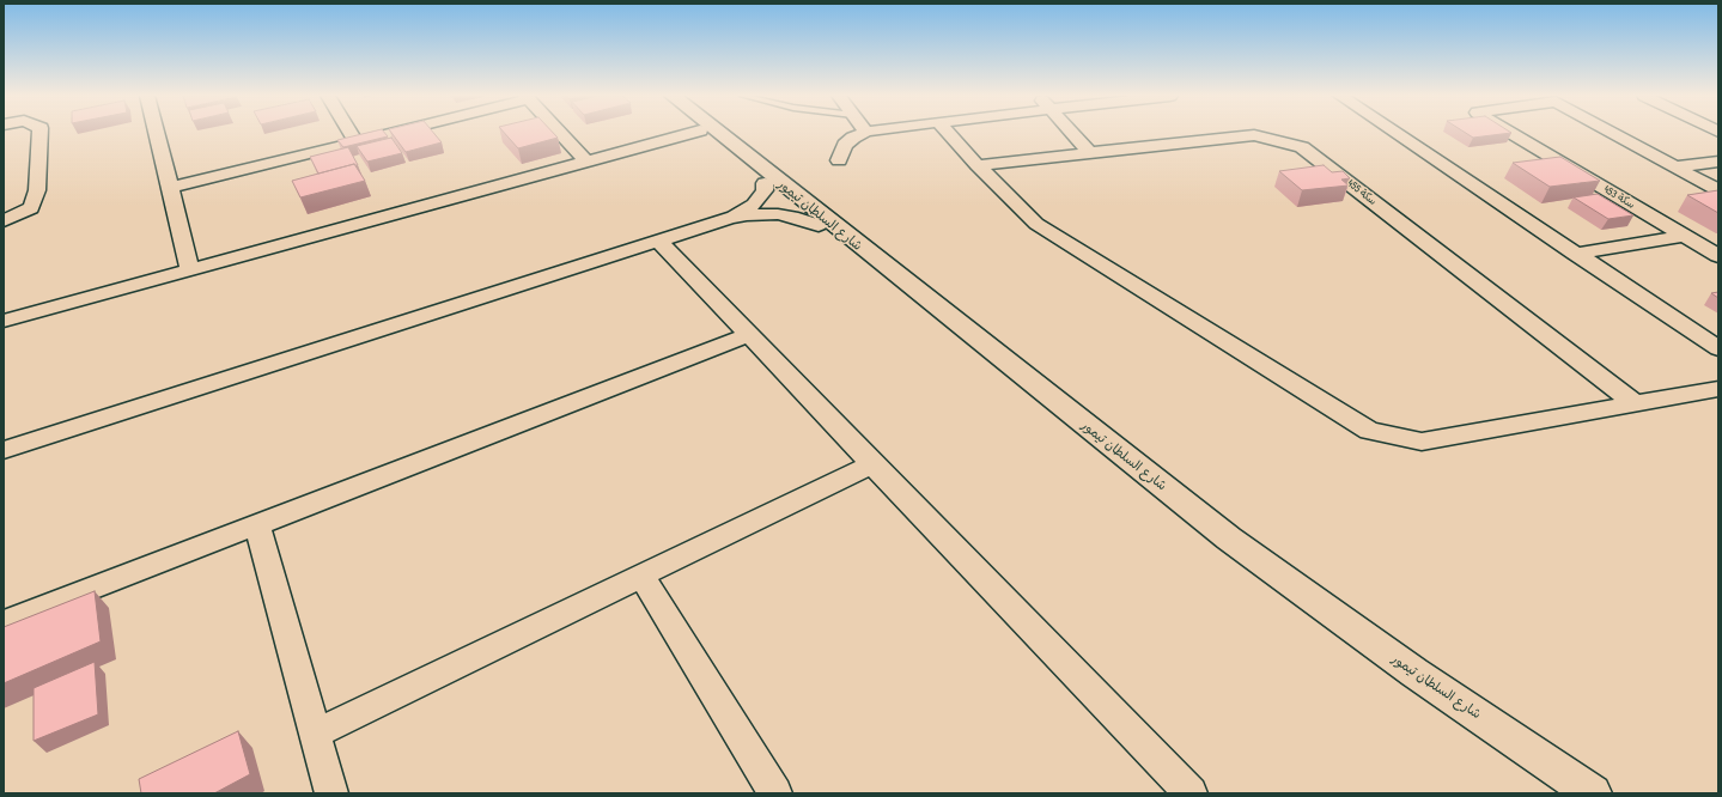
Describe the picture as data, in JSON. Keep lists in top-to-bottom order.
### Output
{
  "streets": {
    "main road": ["شارع السلطان تيمور"],
    "street": ["سكة 455", "سكة 453"]
  }
}
